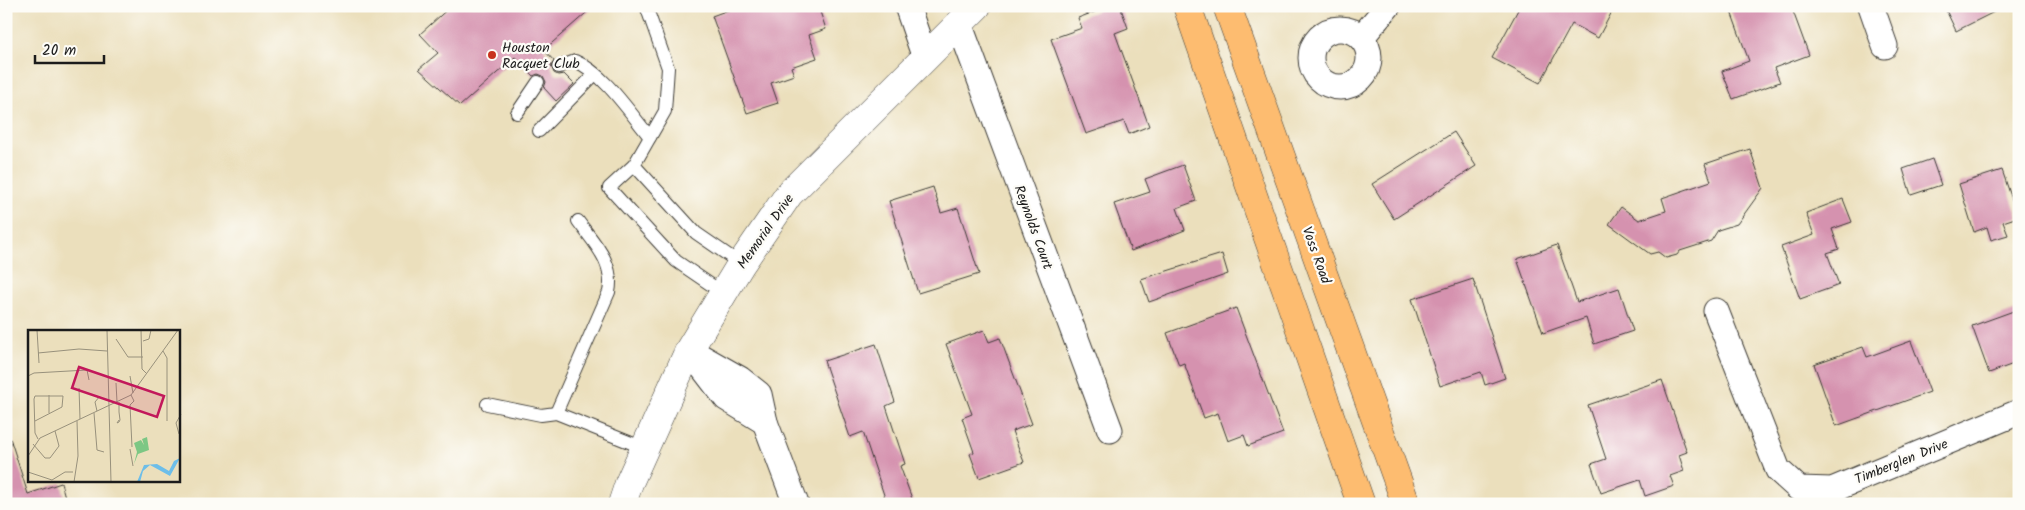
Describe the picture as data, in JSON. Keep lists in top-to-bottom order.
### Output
{
  "streets": {
    "main road": ["Voss Road"],
    "street": ["Reynolds Court", "Memorial Drive", "Timberglen Drive"]
  },
  "crossings": [
    ["Reynolds Court", "Memorial Drive"]
  ],
  "places": ["Houston Racquet Club"],
  "scale_bar": "20 m"
}
